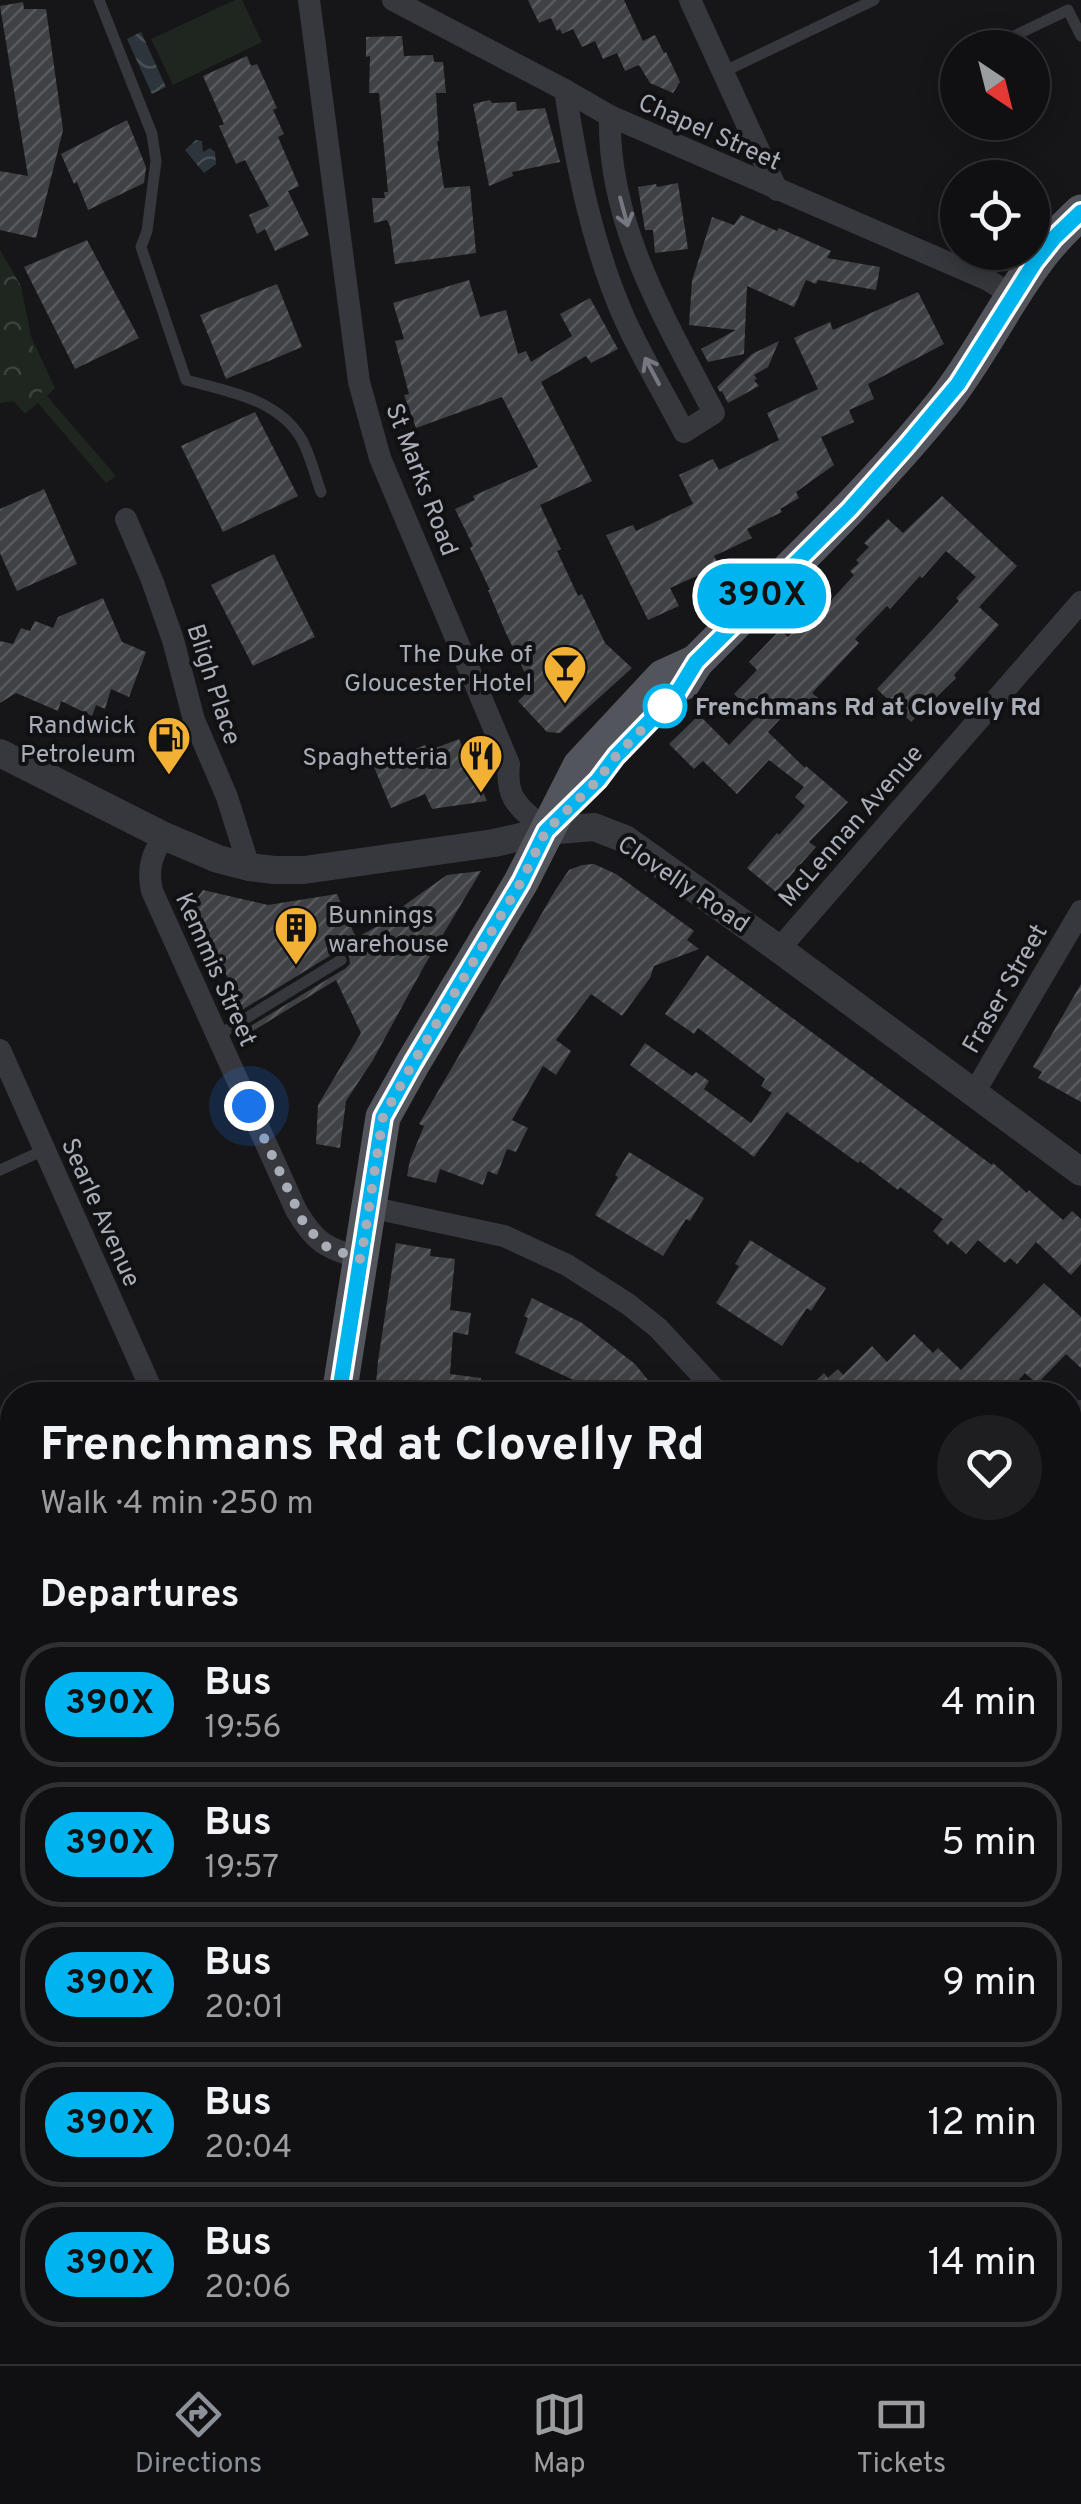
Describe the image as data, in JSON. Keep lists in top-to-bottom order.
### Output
{
  "streets": {
    "street": [
      "Chapel Street",
      "St Marks Road",
      "Bligh Place",
      "McLennan Avenue",
      "Clovelly Road",
      "Kemmis Street",
      "Fraser Street",
      "Searle Avenue"
    ]
  },
  "crossings": [
    ["St Marks Road", "Clovelly Road"],
    ["Bligh Place", "Clovelly Road"],
    ["McLennan Avenue", "Clovelly Road"],
    ["Clovelly Road", "Kemmis Street"],
    ["Clovelly Road", "Fraser Street"]
  ],
  "places": {
    "bar": ["The Duke of Gloucester Hotel"],
    "other": ["Frenchmans Rd at Clovelly Rd"],
    "fuel station": ["Randwick Petroleum"],
    "restaurant": ["Spaghetteria"],
    "building": ["Bunnings warehouse"]
  },
  "lines": ["bus line 390X"],
  "north": "bottom right",
  "page": {
    "on_map": "390X",
    "heading": [
      ["Frenchmans Rd at Clovelly Rd", "Walk · 4 min · 250 m"],
      "Departures"
    ],
    "list": [
      {
        "mark": "390X",
        "name": "Bus",
        "note": "19:56",
        "value": "4 min"
      },
      {
        "mark": "390X",
        "name": "Bus",
        "note": "19:57",
        "value": "5 min"
      },
      {
        "mark": "390X",
        "name": "Bus",
        "note": "20:01",
        "value": "9 min"
      },
      {
        "mark": "390X",
        "name": "Bus",
        "note": "20:04",
        "value": "12 min"
      },
      {
        "mark": "390X",
        "name": "Bus",
        "note": "20:06",
        "value": "14 min"
      }
    ],
    "tabs": ["Directions", "Map", "Tickets"]
  }
}
